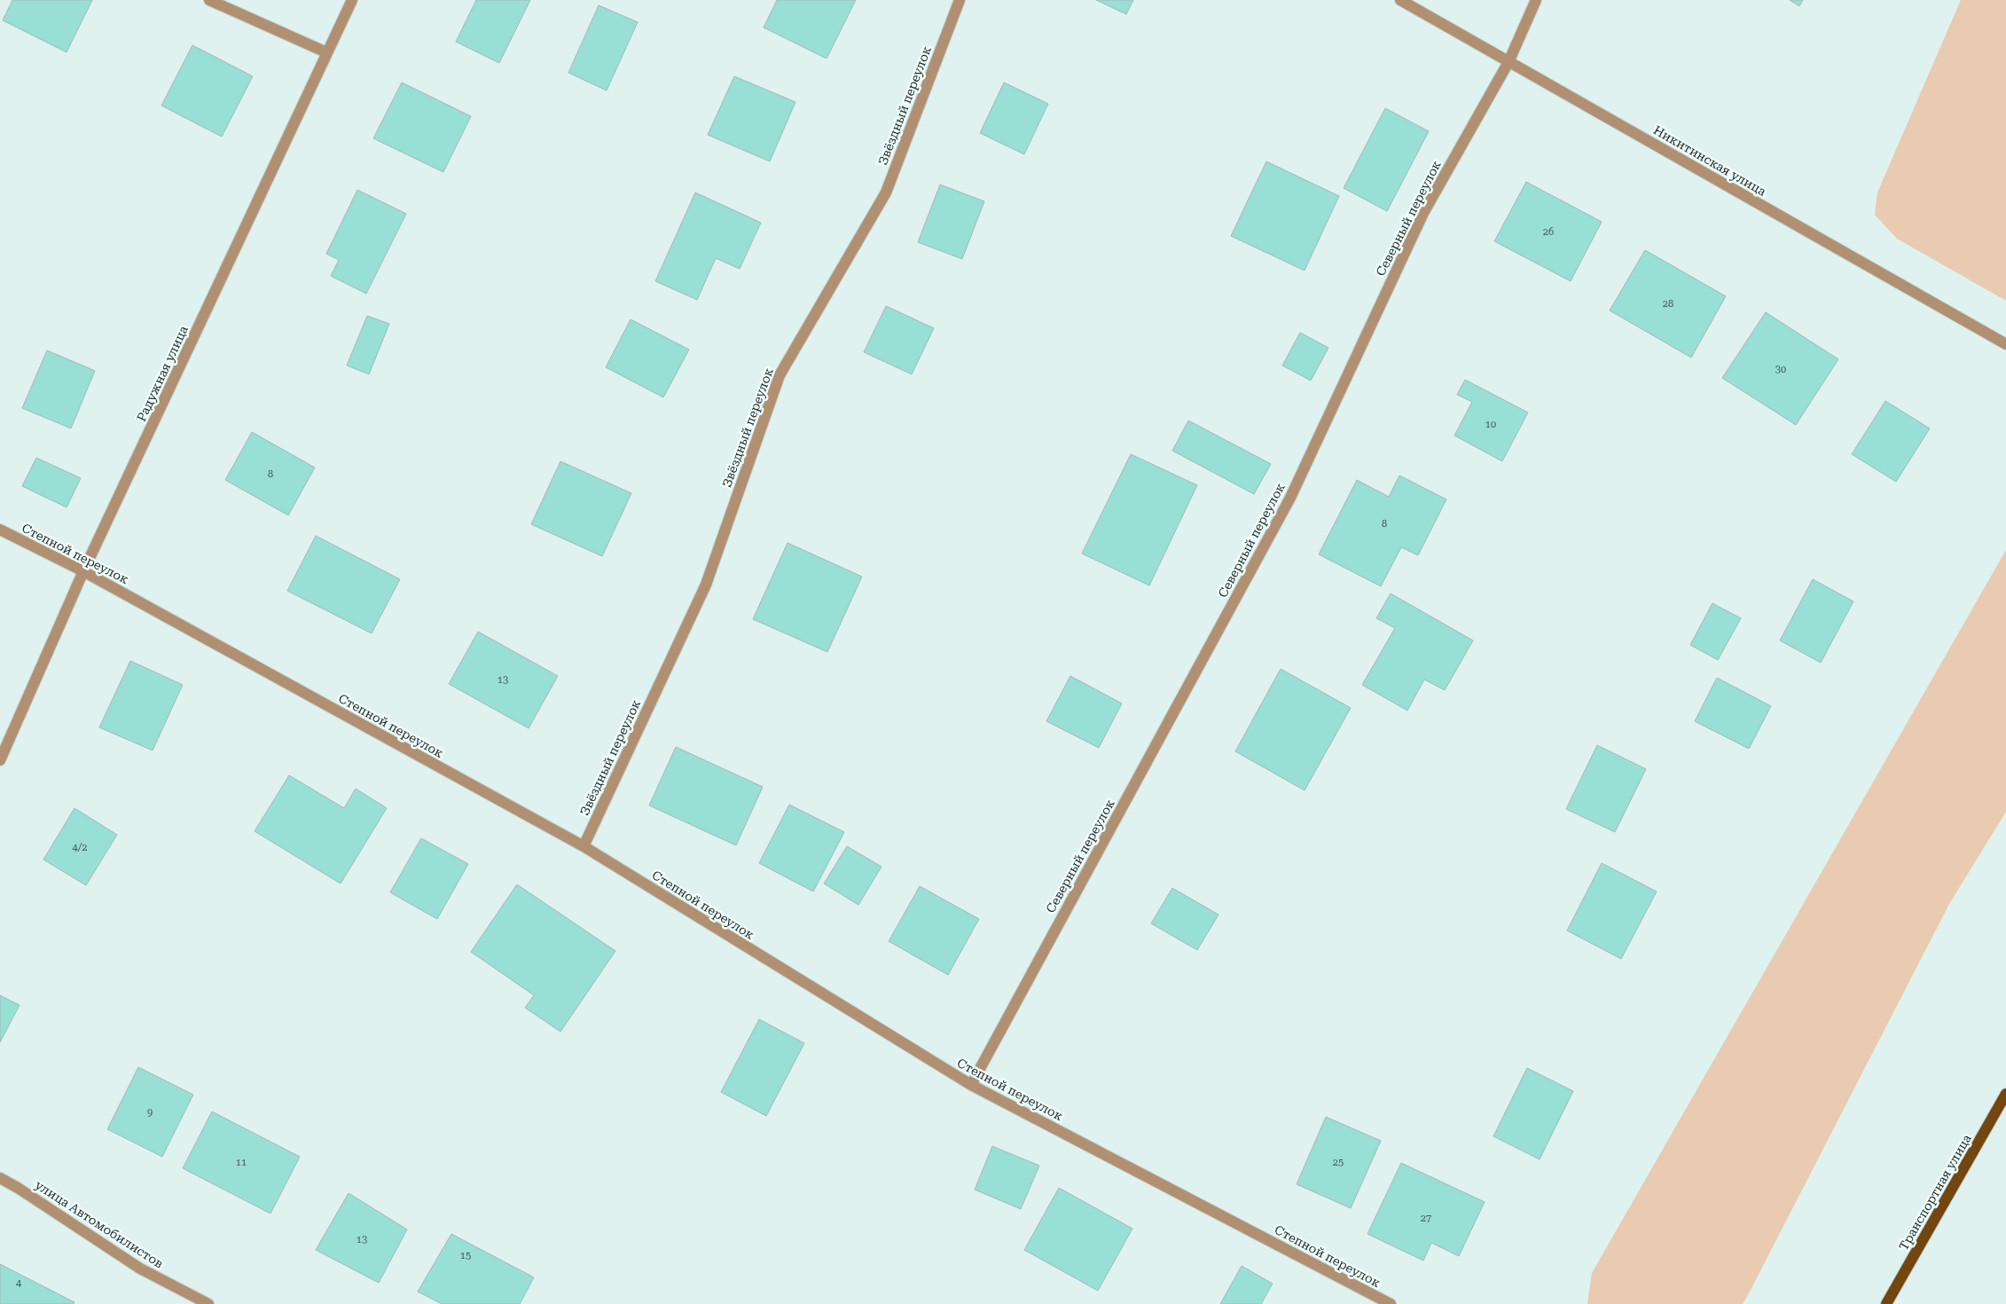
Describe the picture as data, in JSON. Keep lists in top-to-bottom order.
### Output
{
  "streets": {
    "main road": ["Транспортная улица"],
    "street": [
      "Звёздный переулок",
      "Никитинская улица",
      "Северный переулок",
      "Радужная улица",
      "Степной переулок",
      "улица Автомобилистов"
    ]
  },
  "crossings": [
    ["Звёздный переулок", "Степной переулок"],
    ["Никитинская улица", "Северный переулок"],
    ["Северный переулок", "Степной переулок"],
    ["Радужная улица", "Степной переулок"]
  ],
  "house_numbers": [
    "26",
    "28",
    "30",
    "10",
    "8",
    "8",
    "13",
    "4/2",
    "9",
    "11",
    "25",
    "27",
    "13",
    "15",
    "4"
  ]
}
